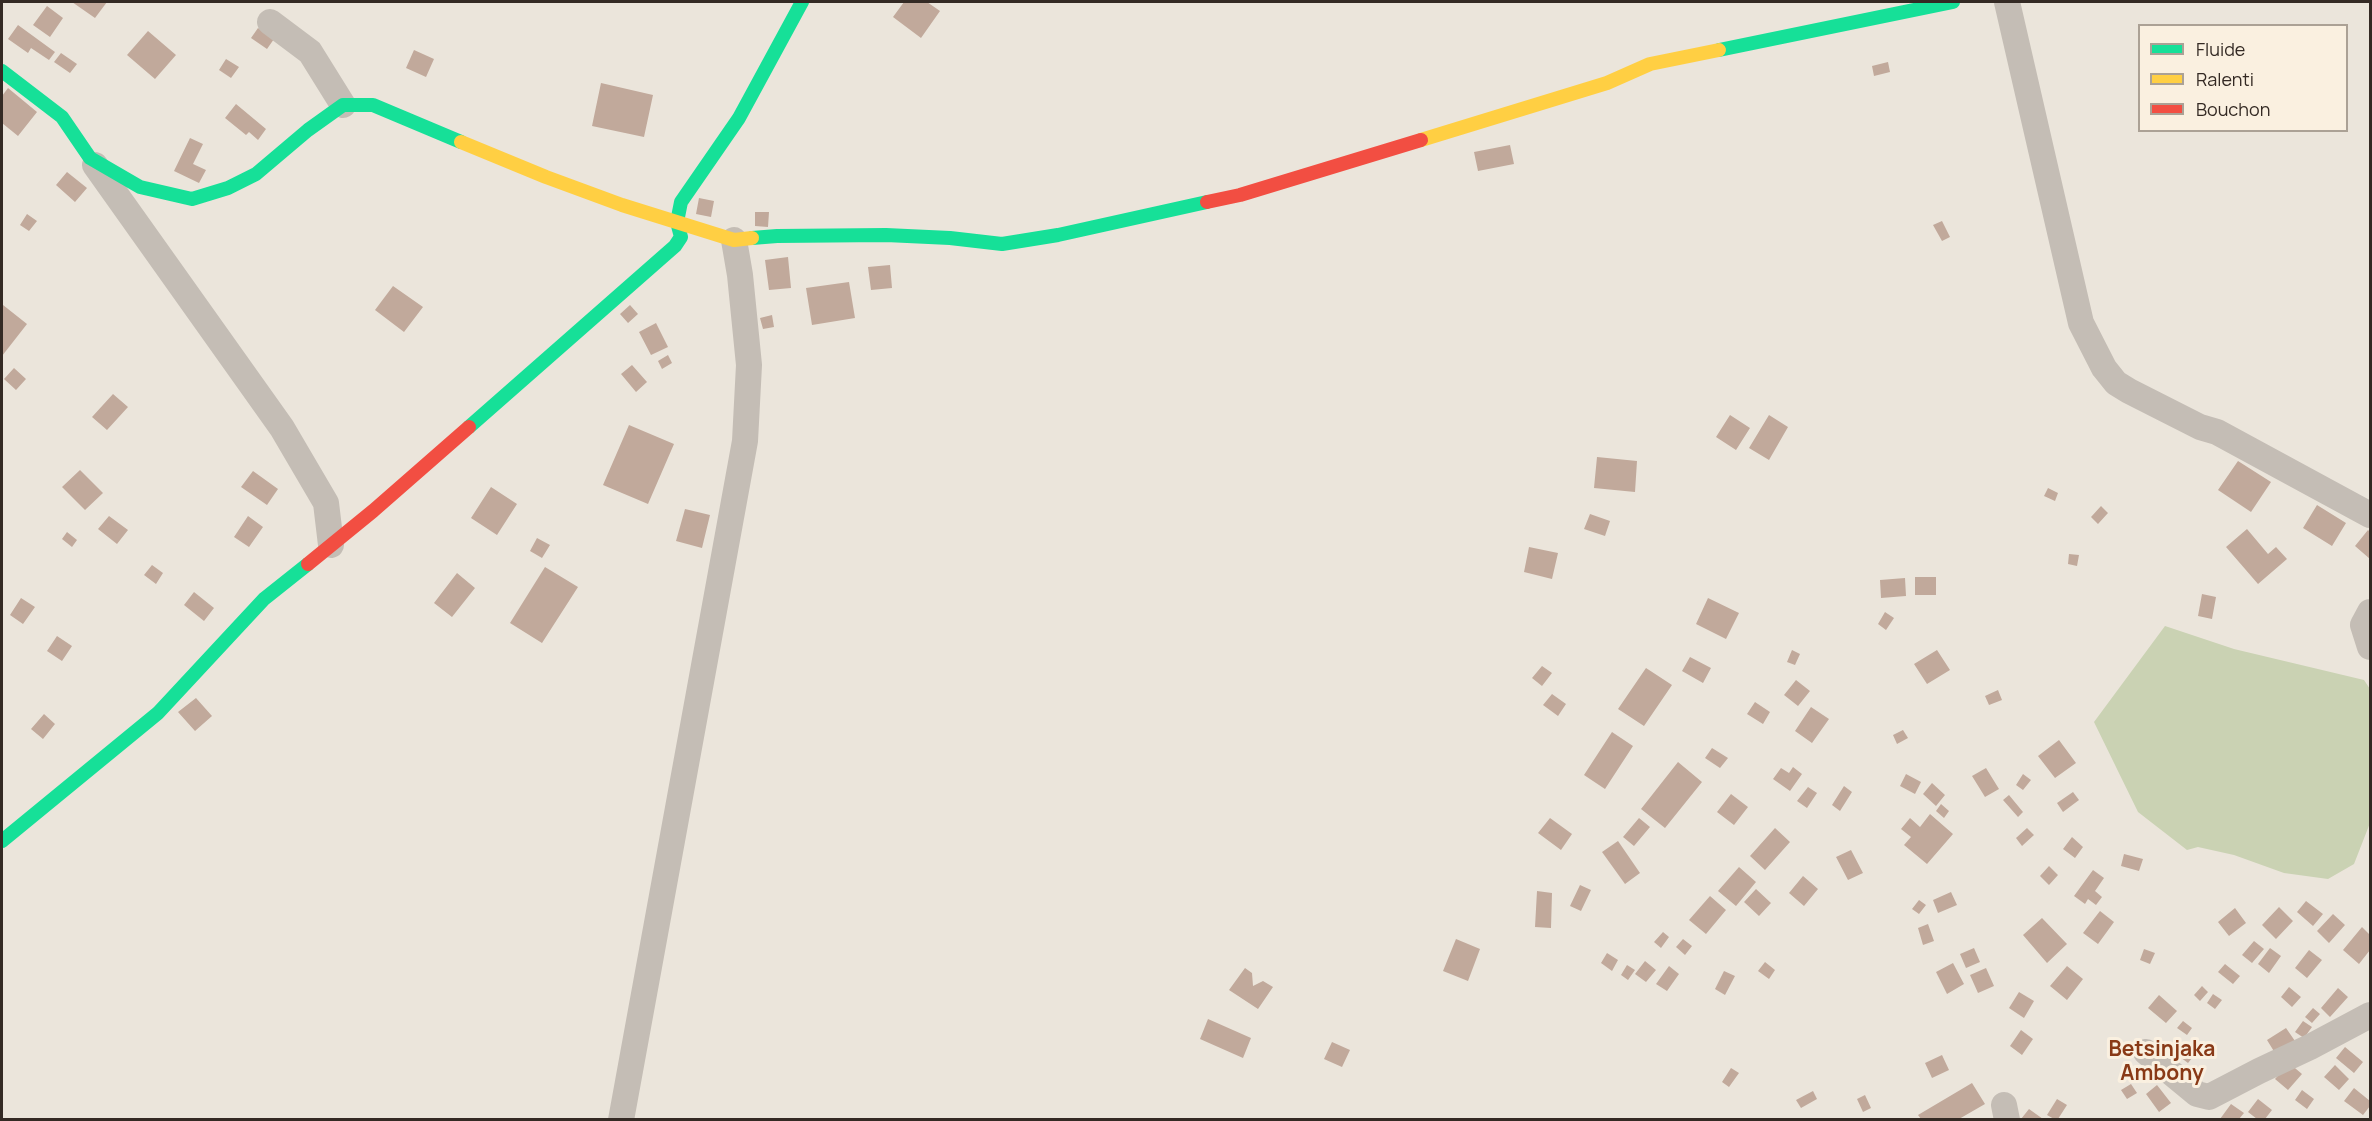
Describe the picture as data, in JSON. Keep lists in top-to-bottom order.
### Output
{
  "districts": ["Betsinjaka Ambony"],
  "legend": ["Fluide", "Ralenti", "Bouchon"]
}
